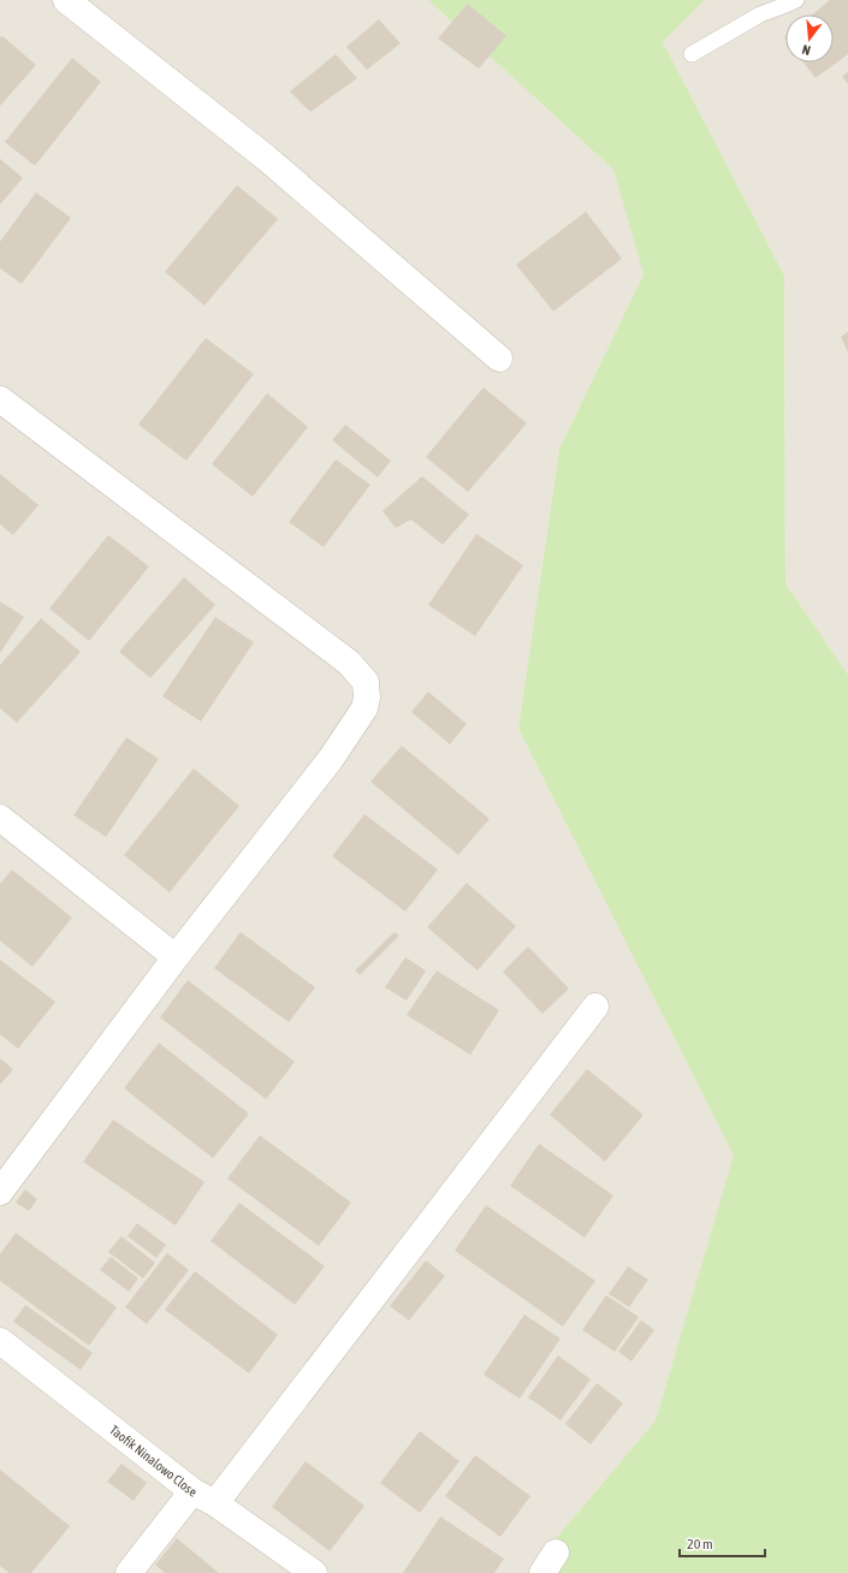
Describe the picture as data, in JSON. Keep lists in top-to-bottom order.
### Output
{
  "streets": {
    "street": ["Taofik Ninalowo Close"]
  },
  "scale_bar": "20 m",
  "north": "bottom"
}
